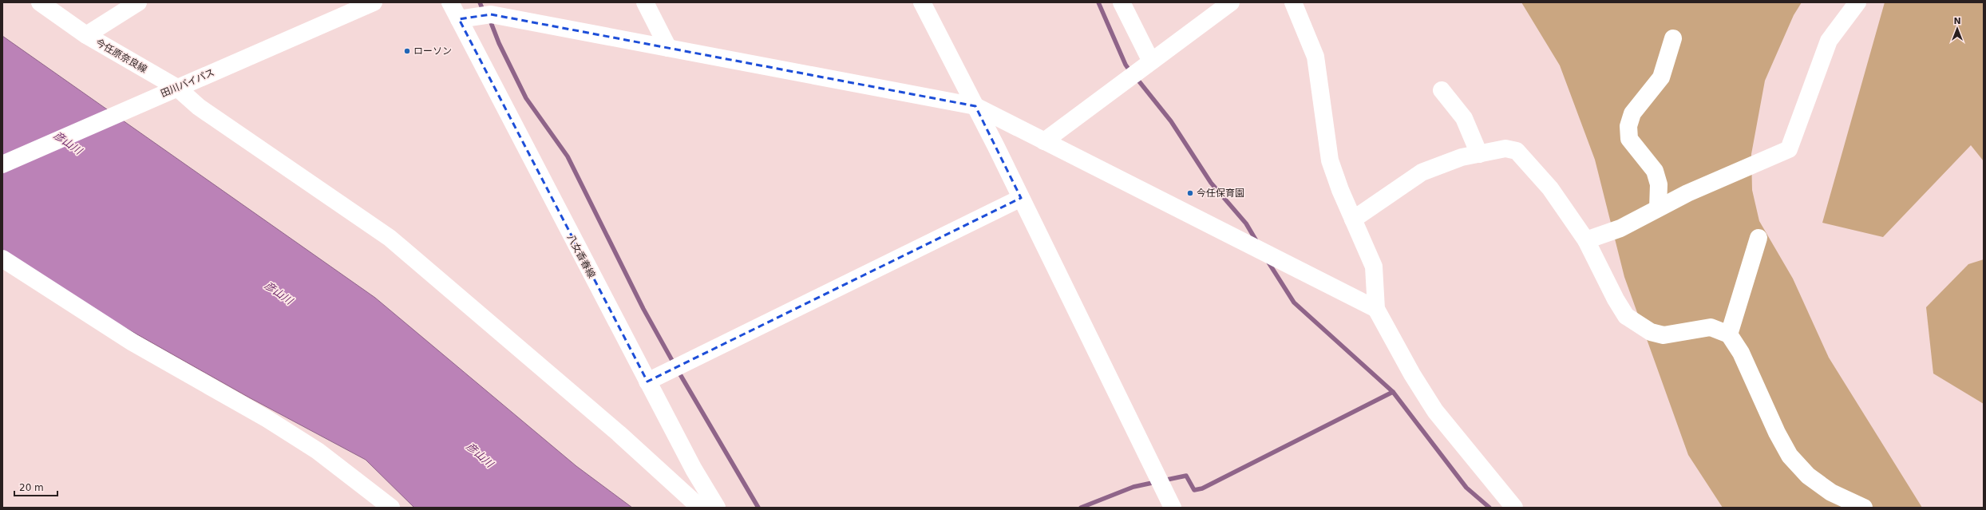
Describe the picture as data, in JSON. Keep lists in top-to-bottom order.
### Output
{
  "streets": {
    "main road": ["今任原奈良線", "田川バイパス", "八女香春線"]
  },
  "crossings": [
    ["今任原奈良線", "田川バイパス"]
  ],
  "water": ["彦山川"],
  "places": ["ローソン", "今任保育園"],
  "scale_bar": "20 m",
  "north": "top"
}
